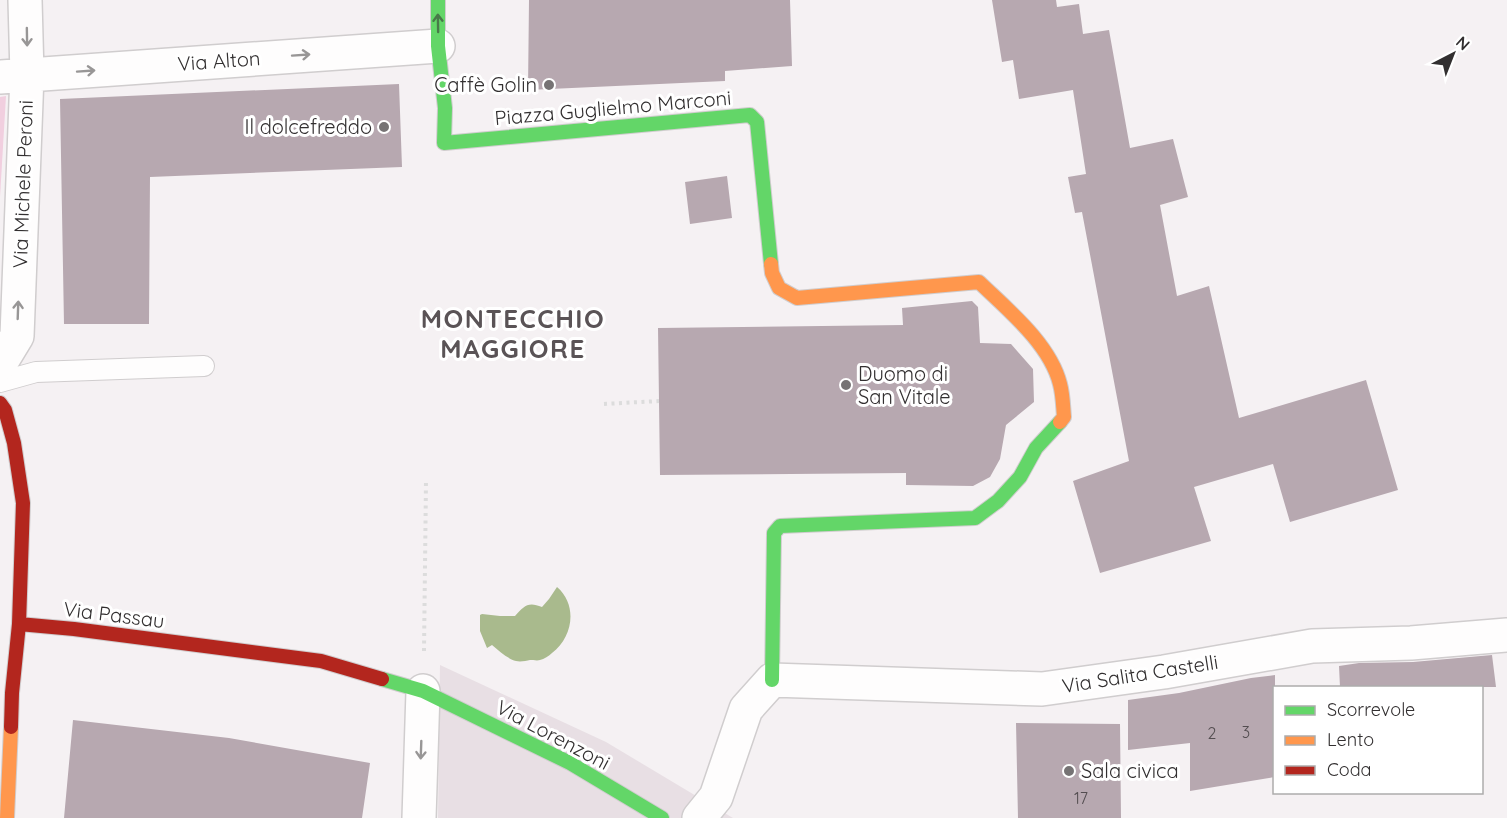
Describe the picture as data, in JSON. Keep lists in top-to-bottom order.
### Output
{
  "streets": {
    "street": [
      "Via Alton",
      "Piazza Guglielmo Marconi",
      "Via Michele Peroni",
      "Via Passau",
      "Via Salita Castelli",
      "Via Lorenzoni"
    ]
  },
  "crossings": [
    ["Via Alton", "Piazza Guglielmo Marconi"],
    ["Via Alton", "Via Michele Peroni"],
    ["Piazza Guglielmo Marconi", "Via Salita Castelli"],
    ["Via Passau", "Via Lorenzoni"]
  ],
  "one_way": ["Via Alton"],
  "districts": ["MONTECCHIO MAGGIORE"],
  "places": [
    "Caffè Golin",
    "Il dolcefreddo",
    "Duomo di San Vitale",
    "Sala civica"
  ],
  "house_numbers": ["3", "2", "17"],
  "legend": ["Scorrevole", "Lento", "Coda"],
  "north": "top right"
}
